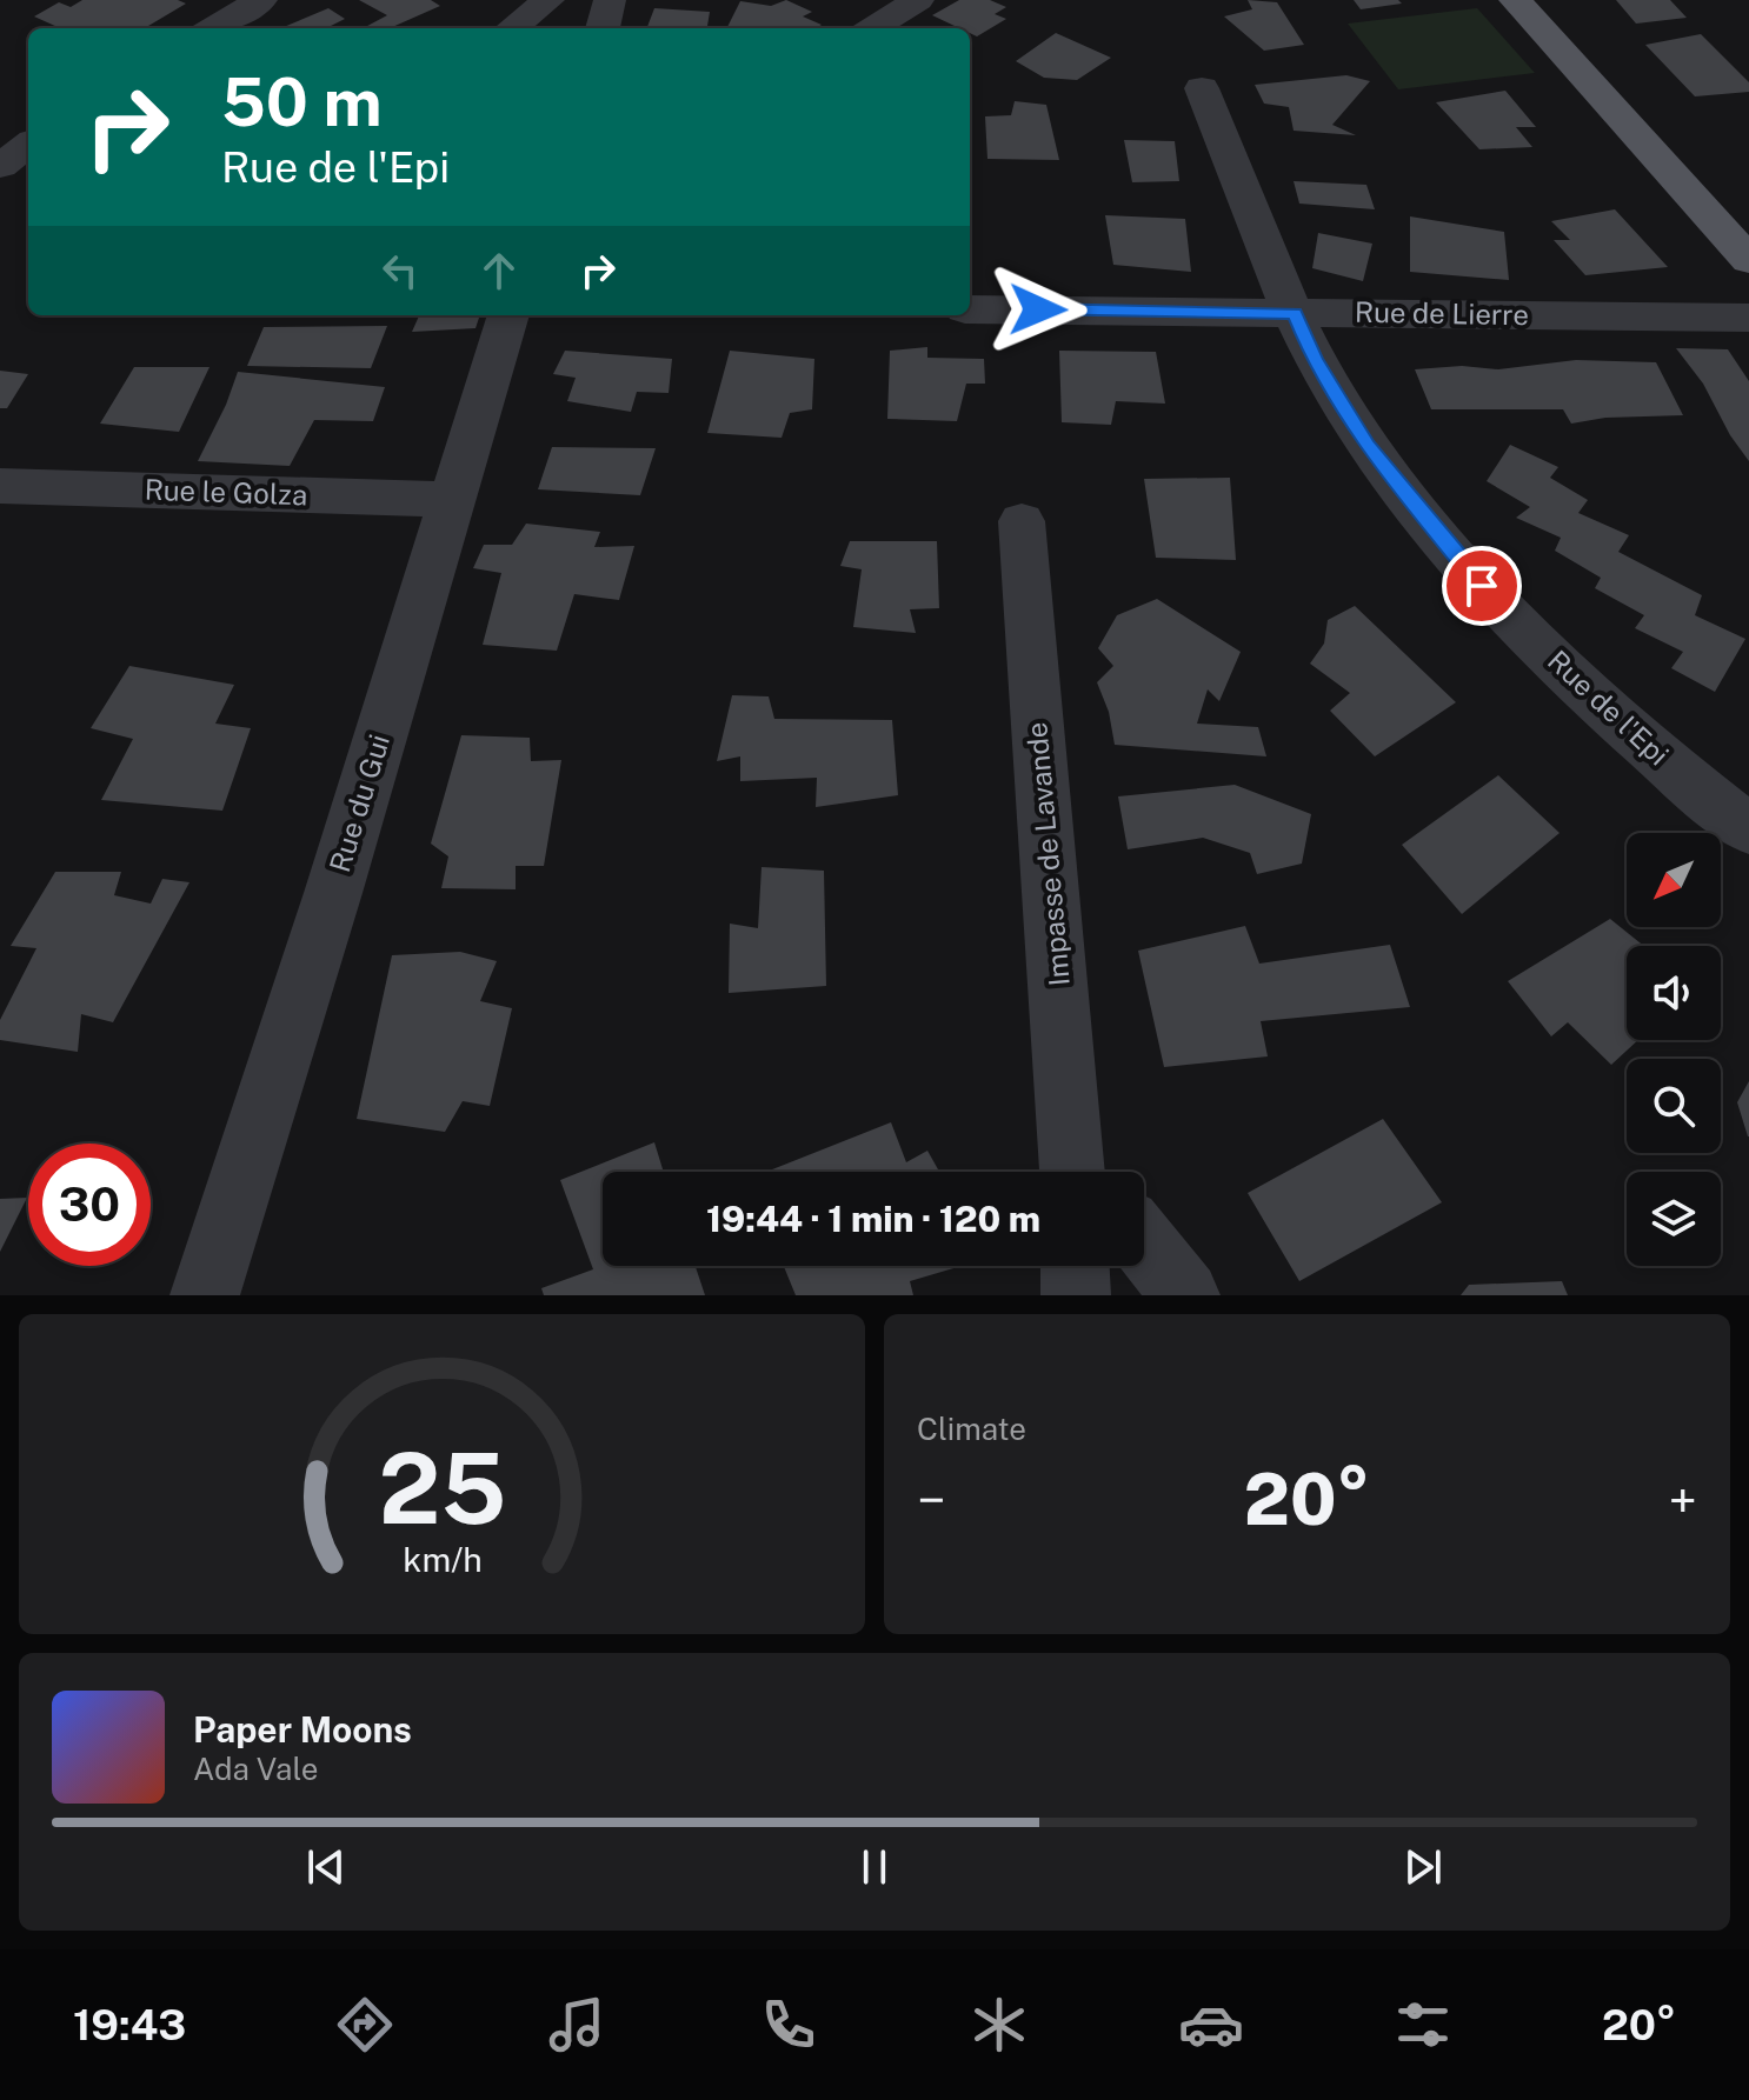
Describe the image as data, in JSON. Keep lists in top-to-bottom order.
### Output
{
  "streets": {
    "street": [
      "Rue de Lierre",
      "Rue le Golza",
      "Rue de l'Epi",
      "Rue du Gui",
      "Impasse de Lavande"
    ]
  },
  "crossings": [
    ["Rue de Lierre", "Rue de l'Epi"],
    ["Rue le Golza", "Rue du Gui"]
  ],
  "north": "bottom left",
  "page": {
    "turn": ["50 m", "Rue de l'Epi"],
    "limit": "30",
    "trip": "19:44 · 1 min · 120 m",
    "tile": "Climate",
    "heat": ["−", "20°", "+"],
    "song": ["Paper Moons", "Ada Vale"],
    "tabs": ["19:43", "20°"],
    "gauge": ["25", "km/h"]
  }
}
